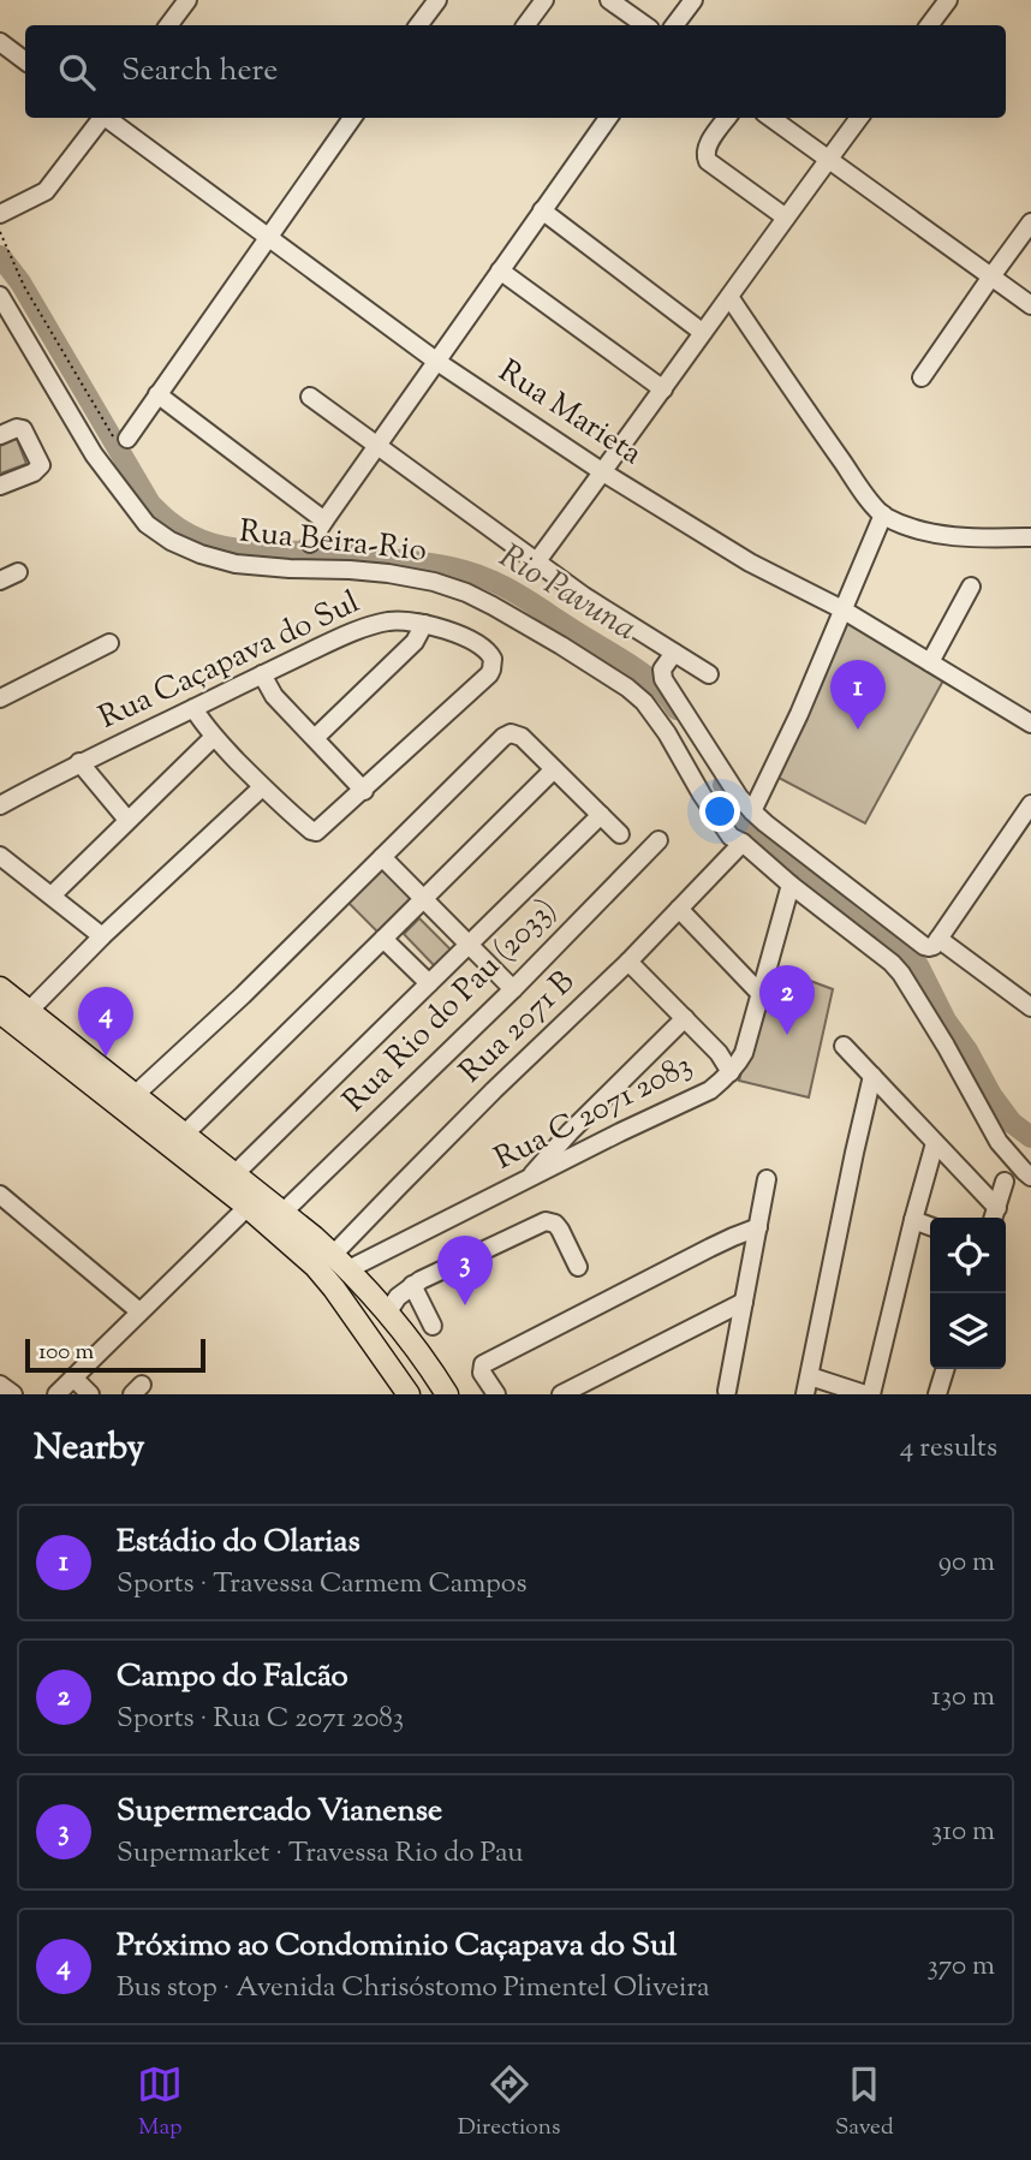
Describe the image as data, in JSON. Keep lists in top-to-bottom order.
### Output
{
  "streets": {
    "street": [
      "Rua Marieta",
      "Rua Beira-Rio",
      "Rua Caçapava do Sul",
      "Rua Rio do Pau (2033)",
      "Rua 2071 B",
      "Rua C 2071 2083"
    ]
  },
  "crossings": [
    ["Rua Beira-Rio", "Rua 2071 B"],
    ["Rua Beira-Rio", "Rua C 2071 2083"],
    ["Rua 2071 B", "Rua C 2071 2083"]
  ],
  "water": ["Rio Pavuna"],
  "scale_bar": "100 m",
  "page": {
    "search": "Search here",
    "pins": [
      "1",
      "2",
      "4",
      "3"
    ],
    "scale": "100 m",
    "heading": ["Nearby", "4 results"],
    "list": [
      {
        "mark": "1",
        "name": "Estádio do Olarias",
        "note": "Sports · Travessa Carmem Campos",
        "value": "90 m"
      },
      {
        "mark": "2",
        "name": "Campo do Falcão",
        "note": "Sports · Rua C 2071 2083",
        "value": "130 m"
      },
      {
        "mark": "3",
        "name": "Supermercado Vianense",
        "note": "Supermarket · Travessa Rio do Pau",
        "value": "310 m"
      },
      {
        "mark": "4",
        "name": "Próximo ao Condominio Caçapava do Sul",
        "note": "Bus stop · Avenida Chrisóstomo Pimentel Oliveira",
        "value": "370 m"
      }
    ],
    "nav": ["Map", "Directions", "Saved"]
  }
}
